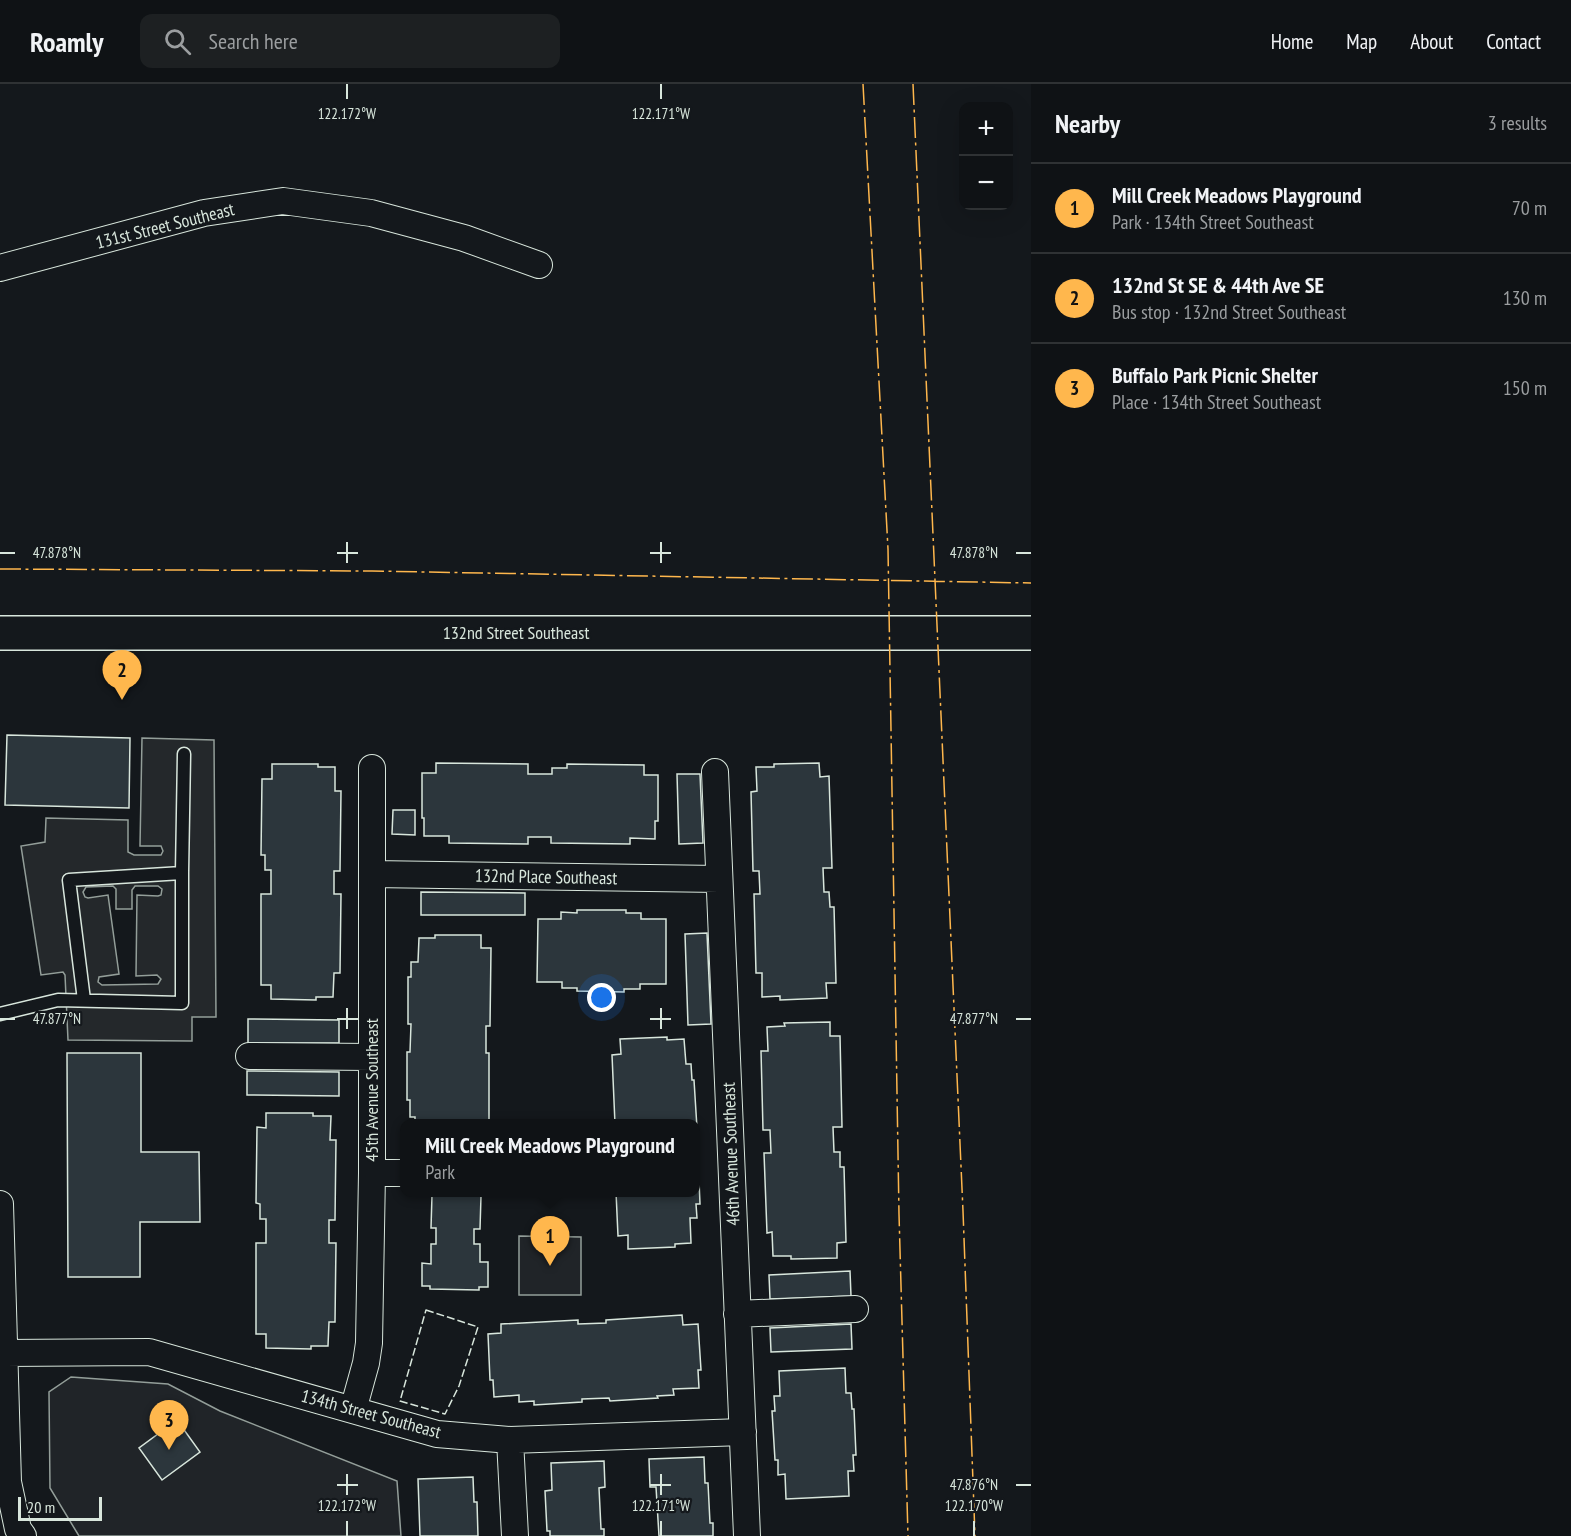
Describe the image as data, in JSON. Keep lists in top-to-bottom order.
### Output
{
  "streets": {
    "main road": ["132nd Street Southeast"],
    "street": [
      "131st Street Southeast",
      "132nd Place Southeast",
      "45th Avenue Southeast",
      "46th Avenue Southeast",
      "134th Street Southeast"
    ]
  },
  "crossings": [
    ["132nd Place Southeast", "45th Avenue Southeast"],
    ["132nd Place Southeast", "46th Avenue Southeast"],
    ["45th Avenue Southeast", "134th Street Southeast"],
    ["46th Avenue Southeast", "134th Street Southeast"]
  ],
  "scale_bar": "20 m",
  "page": {
    "header": "Roamly",
    "search": "Search here",
    "nav": [
      "Home",
      "Map",
      "About",
      "Contact"
    ],
    "heading": ["Nearby", "3 results"],
    "map_buttons": ["+", "−"],
    "list": [
      {
        "mark": "1",
        "name": "Mill Creek Meadows Playground",
        "note": "Park · 134th Street Southeast",
        "value": "70 m"
      },
      {
        "mark": "2",
        "name": "132nd St SE & 44th Ave SE",
        "note": "Bus stop · 132nd Street Southeast",
        "value": "130 m"
      },
      {
        "mark": "3",
        "name": "Buffalo Park Picnic Shelter",
        "note": "Place · 134th Street Southeast",
        "value": "150 m"
      }
    ],
    "pins": ["2", "1", "3"],
    "popup": ["Mill Creek Meadows Playground", "Park"],
    "scale": "20 m"
  },
  "coordinates": [
    "122.172°W",
    "122.171°W",
    "47.878°N",
    "47.877°N",
    "47.876°N",
    "122.170°W"
  ]
}
